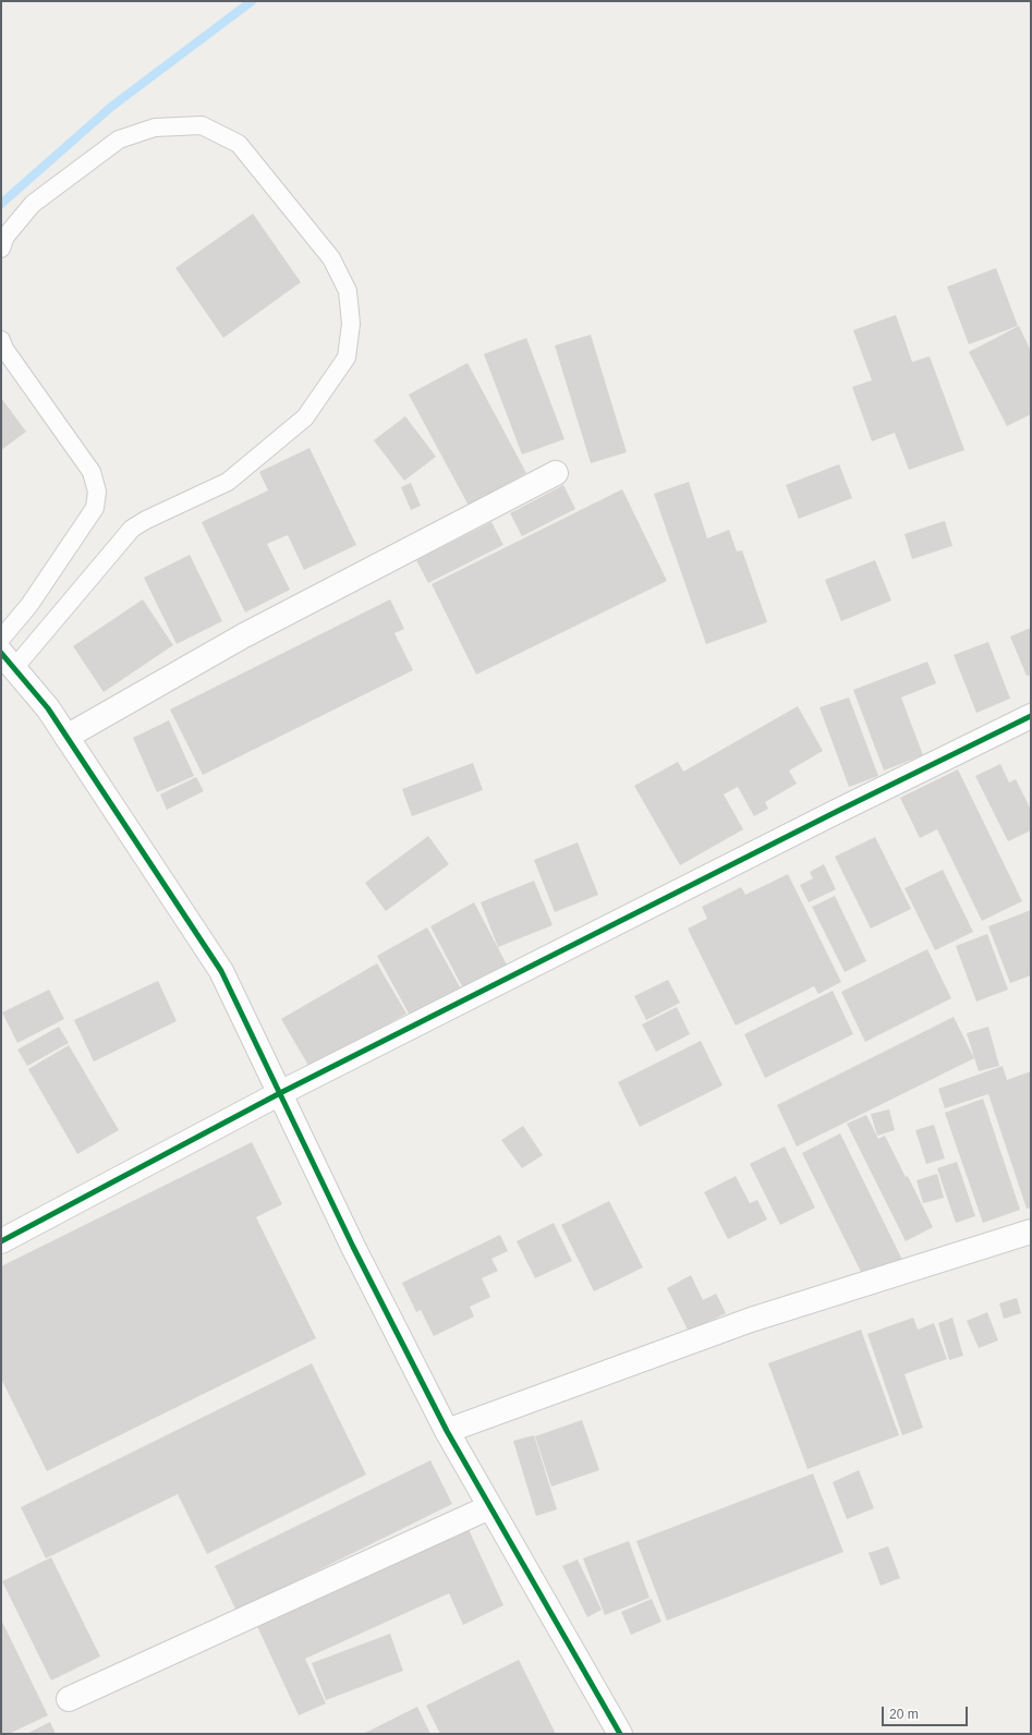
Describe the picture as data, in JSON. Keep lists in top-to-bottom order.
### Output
{
  "scale_bar": "20 m"
}
